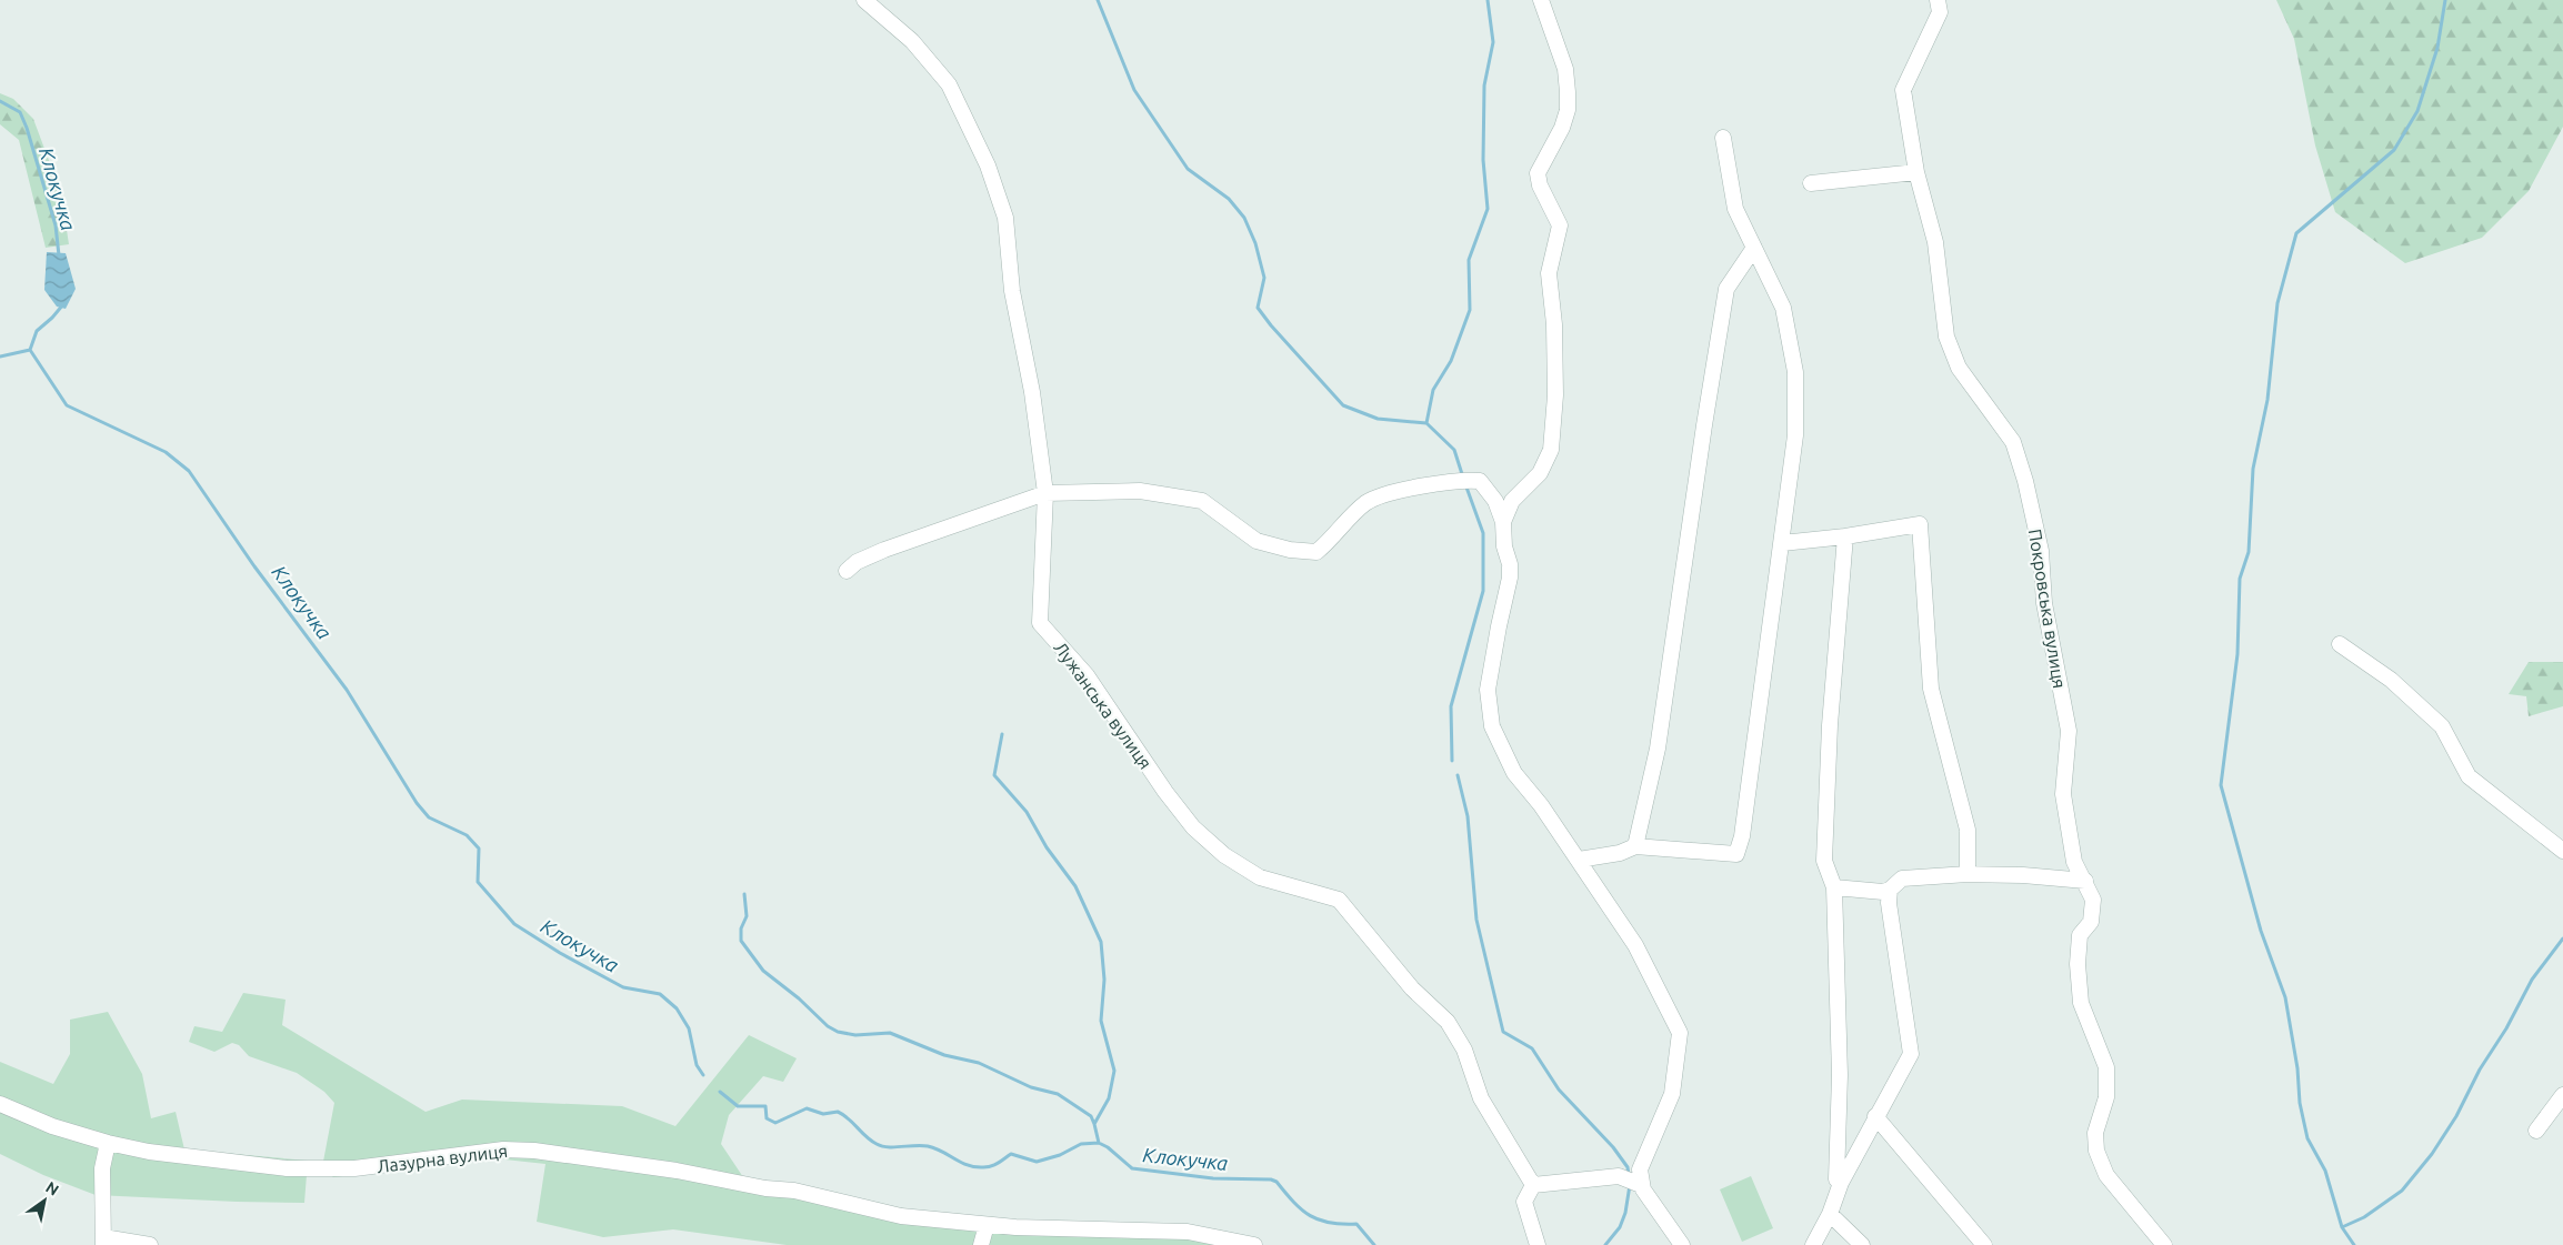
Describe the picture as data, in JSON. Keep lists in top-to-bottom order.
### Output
{
  "streets": {
    "street": ["Покровська вулиця", "Лужанська вулиця", "Лазурна вулиця"]
  },
  "water": ["Клокучка"],
  "north": "top right"
}
